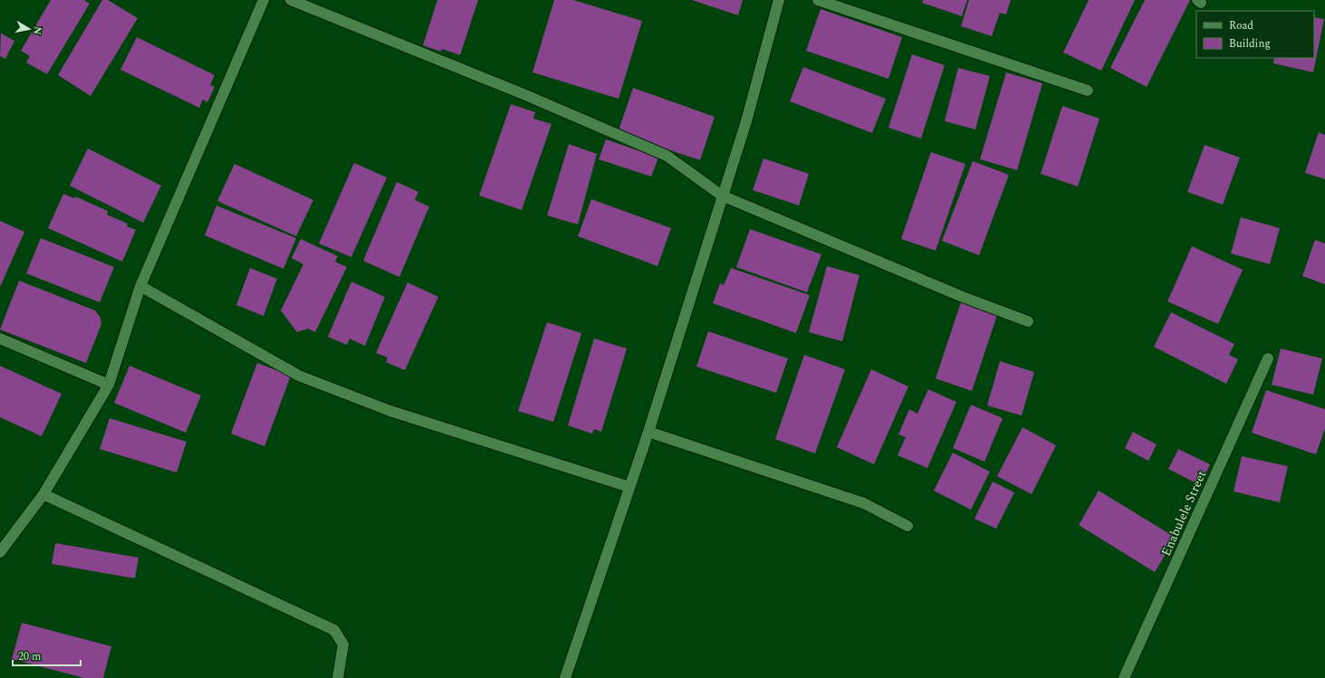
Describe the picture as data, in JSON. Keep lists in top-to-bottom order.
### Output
{
  "streets": {
    "street": ["Enabulele Street"]
  },
  "legend": ["Road", "Building"],
  "scale_bar": "20 m",
  "north": "right"
}
